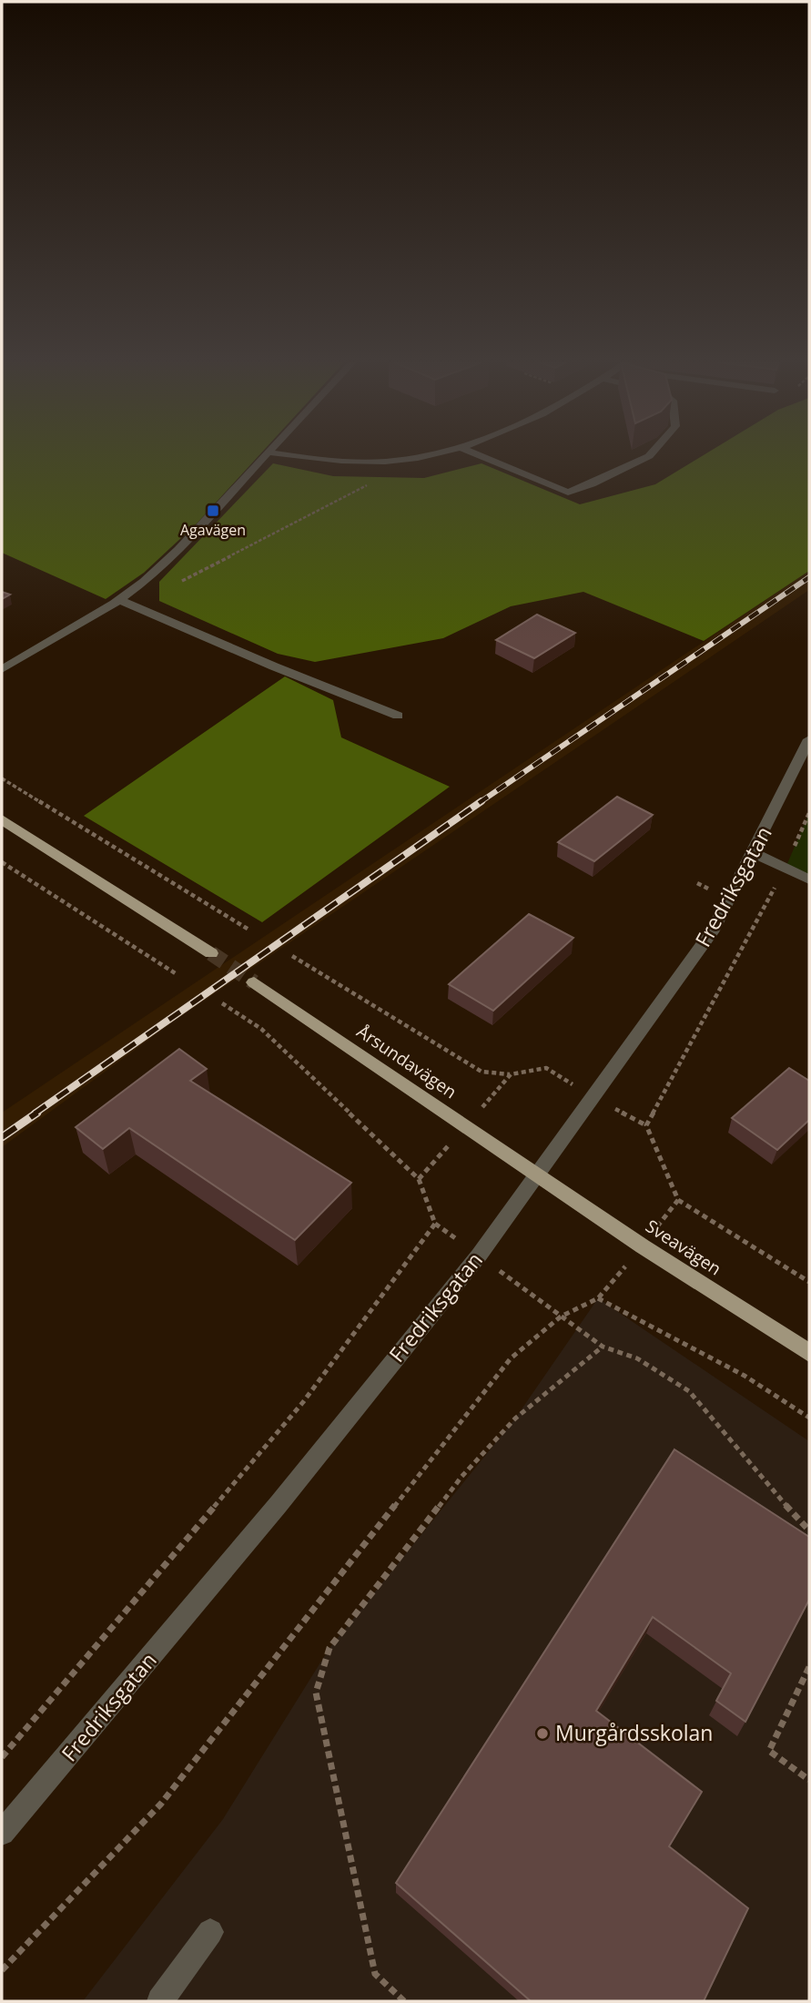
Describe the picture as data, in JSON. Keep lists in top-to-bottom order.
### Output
{
  "streets": {
    "main road": ["Årsundavägen", "Sveavägen"],
    "street": ["Fredriksgatan"]
  },
  "crossings": [
    ["Fredriksgatan", "Årsundavägen"],
    ["Fredriksgatan", "Sveavägen"],
    ["Årsundavägen", "Sveavägen"]
  ],
  "places": {
    "transit": ["Agavägen"],
    "other": ["Murgårdsskolan"]
  }
}
